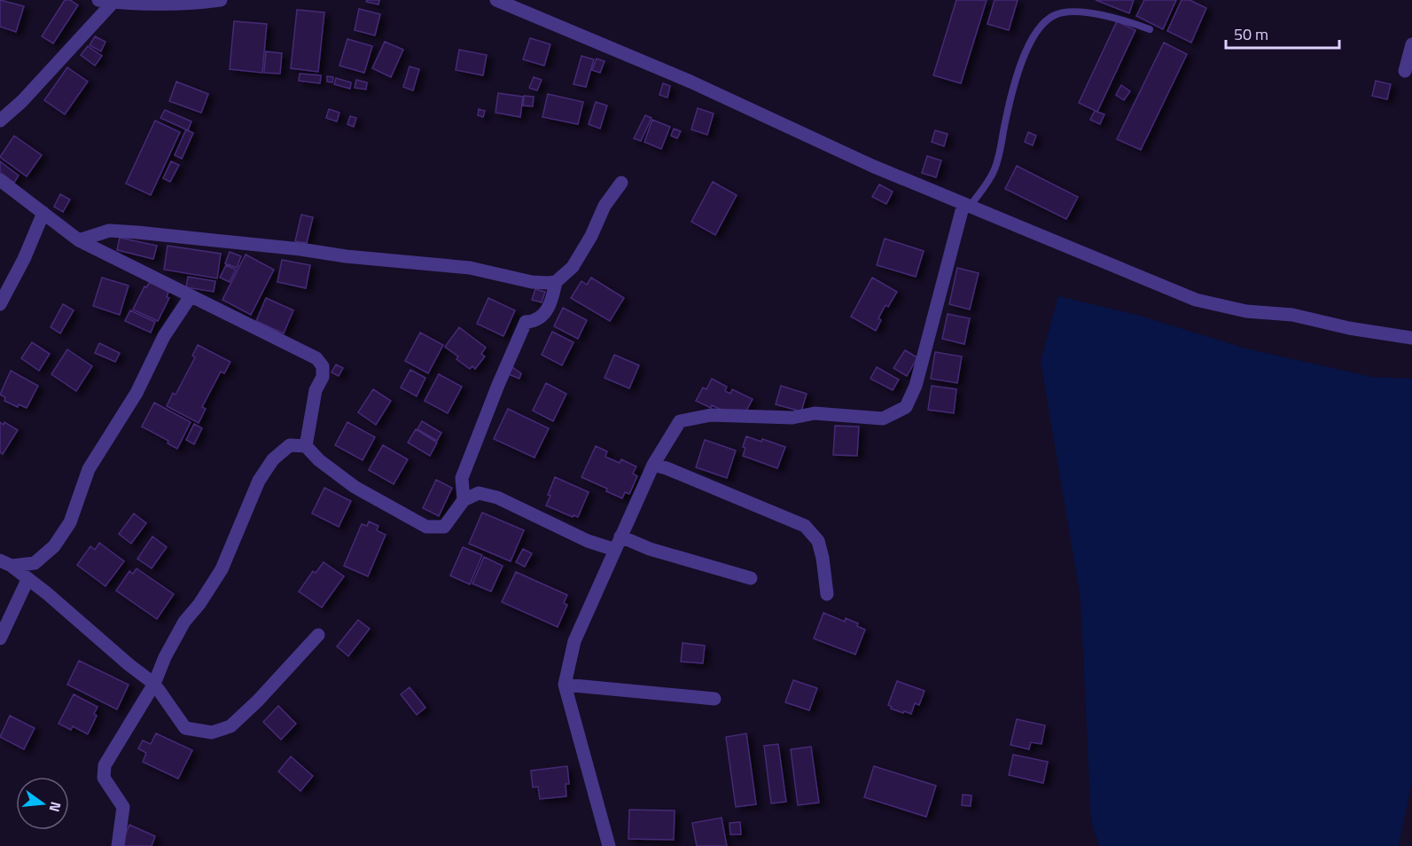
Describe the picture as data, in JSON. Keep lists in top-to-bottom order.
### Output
{
  "scale_bar": "50 m",
  "north": "right"
}
